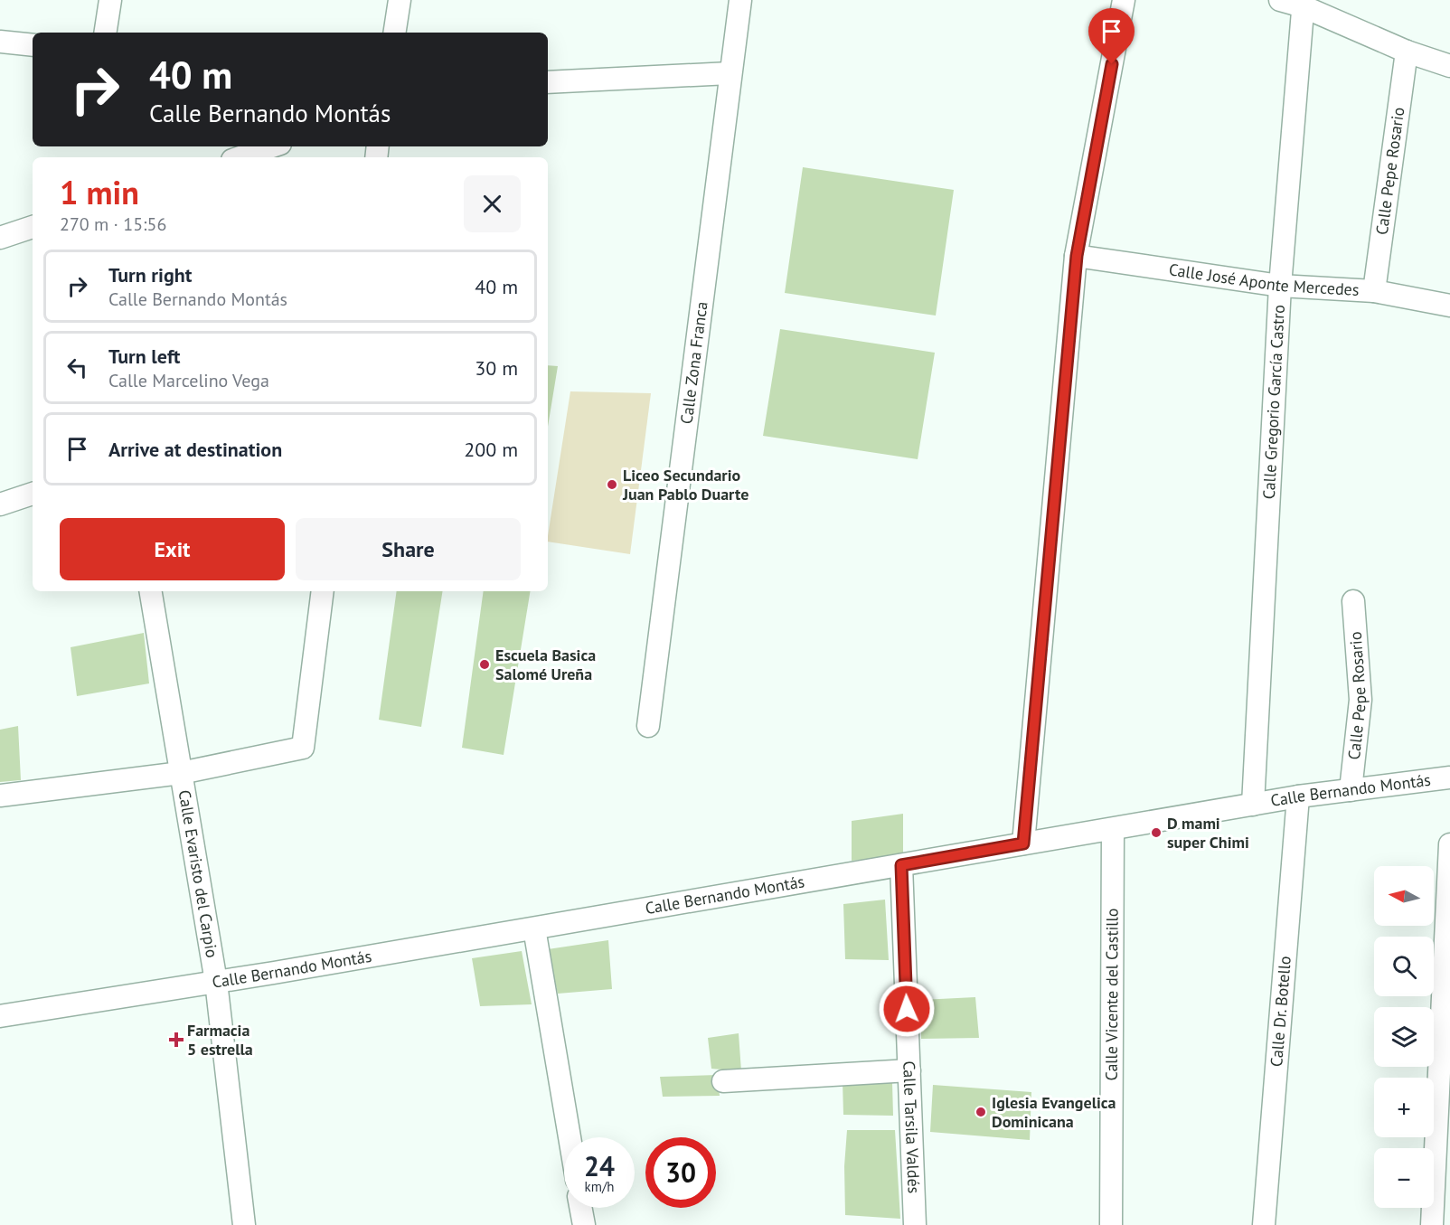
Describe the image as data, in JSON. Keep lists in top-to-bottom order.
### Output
{
  "streets": {
    "street": [
      "Calle Pepe Rosario",
      "Calle José Aponte Mercedes",
      "Calle Zona Franca",
      "Calle Gregorio García Castro",
      "Calle Bernando Montás",
      "Calle Evaristo del Carpio",
      "Calle Vicente del Castillo",
      "Calle Dr. Botello",
      "Calle Tarsila Valdés"
    ]
  },
  "crossings": [
    ["Calle Pepe Rosario", "Calle José Aponte Mercedes"],
    ["Calle Pepe Rosario", "Calle Bernando Montás"],
    ["Calle José Aponte Mercedes", "Calle Gregorio García Castro"],
    ["Calle Gregorio García Castro", "Calle Bernando Montás"],
    ["Calle Bernando Montás", "Calle Evaristo del Carpio"],
    ["Calle Bernando Montás", "Calle Vicente del Castillo"],
    ["Calle Bernando Montás", "Calle Dr. Botello"],
    ["Calle Bernando Montás", "Calle Tarsila Valdés"]
  ],
  "places": {
    "other": [
      "Liceo Secundario Juan Pablo Duarte",
      "Escuela Basica Salomé Ureña",
      "D mami super Chimi",
      "Iglesia Evangelica Dominicana"
    ],
    "health": ["Farmacia 5 estrella"]
  },
  "north": "left",
  "page": {
    "turn": ["40 m", "Calle Bernando Montás"],
    "heading": ["1 min", "270 m · 15:56"],
    "list": [
      {
        "name": "Turn right",
        "note": "Calle Bernando Montás",
        "value": "40 m"
      },
      {
        "name": "Turn left",
        "note": "Calle Marcelino Vega",
        "value": "30 m"
      },
      {
        "name": "Arrive at destination",
        "value": "200 m"
      }
    ],
    "buttons": ["Exit", "Share"],
    "map_buttons": ["+", "−"],
    "speed": "24 km/h",
    "limit": "30"
  }
}
